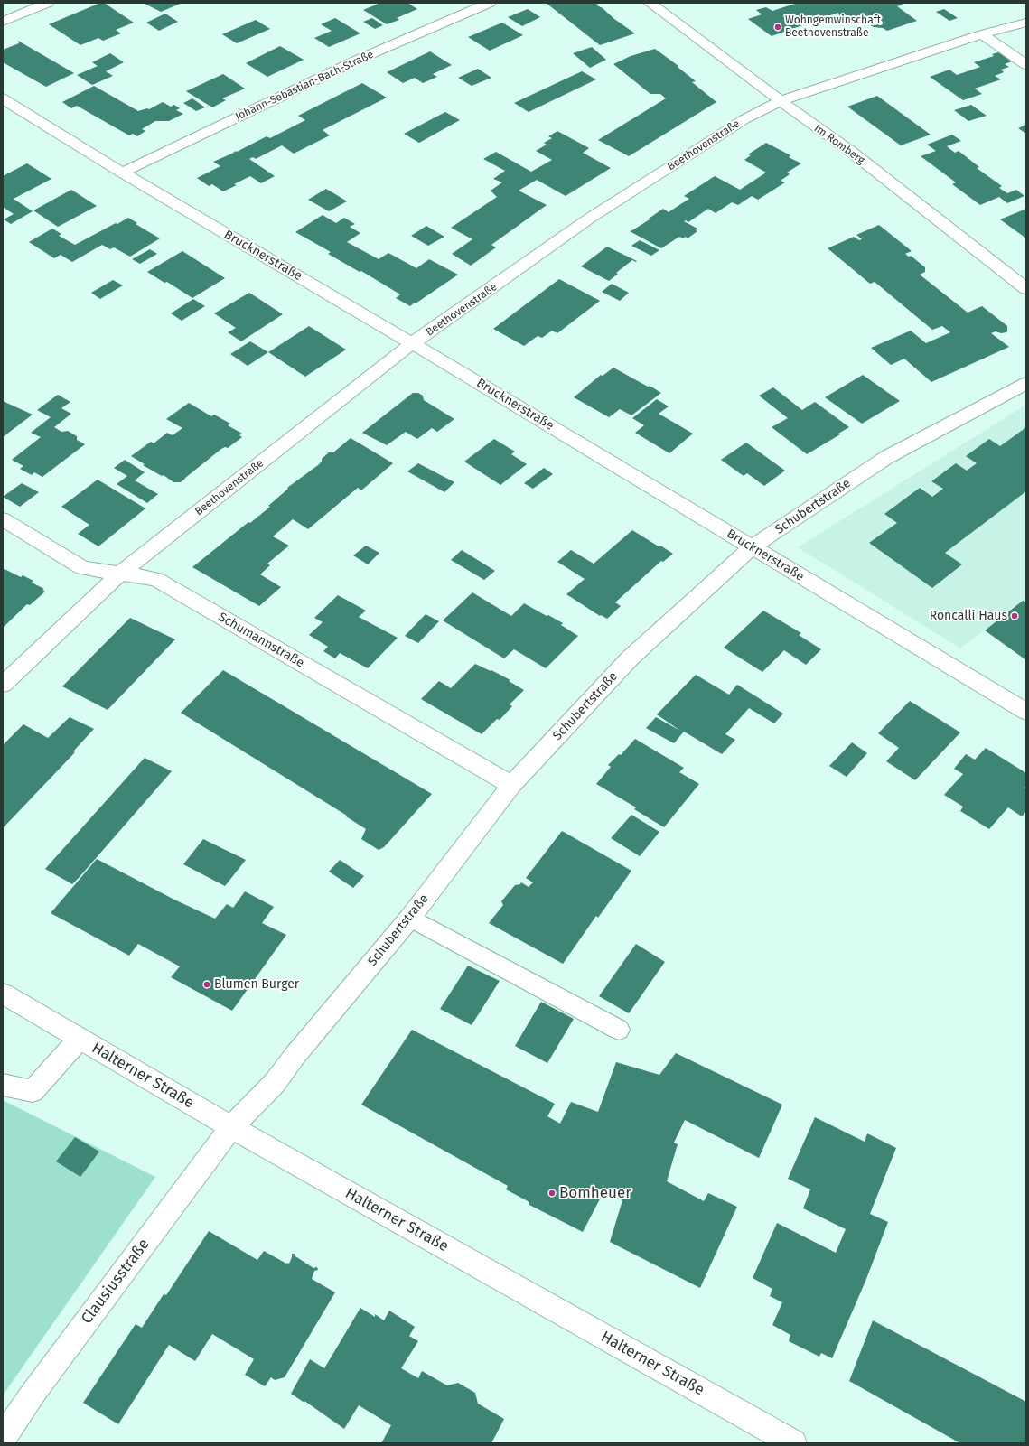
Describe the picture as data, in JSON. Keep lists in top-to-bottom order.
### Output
{
  "streets": {
    "street": [
      "Johann-Sebastian-Bach-Straße",
      "Im Romberg",
      "Beethovenstraße",
      "Brucknerstraße",
      "Schubertstraße",
      "Schumannstraße",
      "Halterner Straße",
      "Clausiusstraße"
    ]
  },
  "crossings": [
    ["Johann-Sebastian-Bach-Straße", "Brucknerstraße"],
    ["Im Romberg", "Beethovenstraße"],
    ["Beethovenstraße", "Brucknerstraße"],
    ["Beethovenstraße", "Schumannstraße"],
    ["Brucknerstraße", "Schubertstraße"],
    ["Schubertstraße", "Schumannstraße"],
    ["Schubertstraße", "Halterner Straße"],
    ["Schubertstraße", "Clausiusstraße"],
    ["Halterner Straße", "Clausiusstraße"]
  ],
  "places": [
    "Wohngemwinschaft Beethovenstraße",
    "Roncalli Haus",
    "Blumen Burger",
    "Bomheuer"
  ]
}
